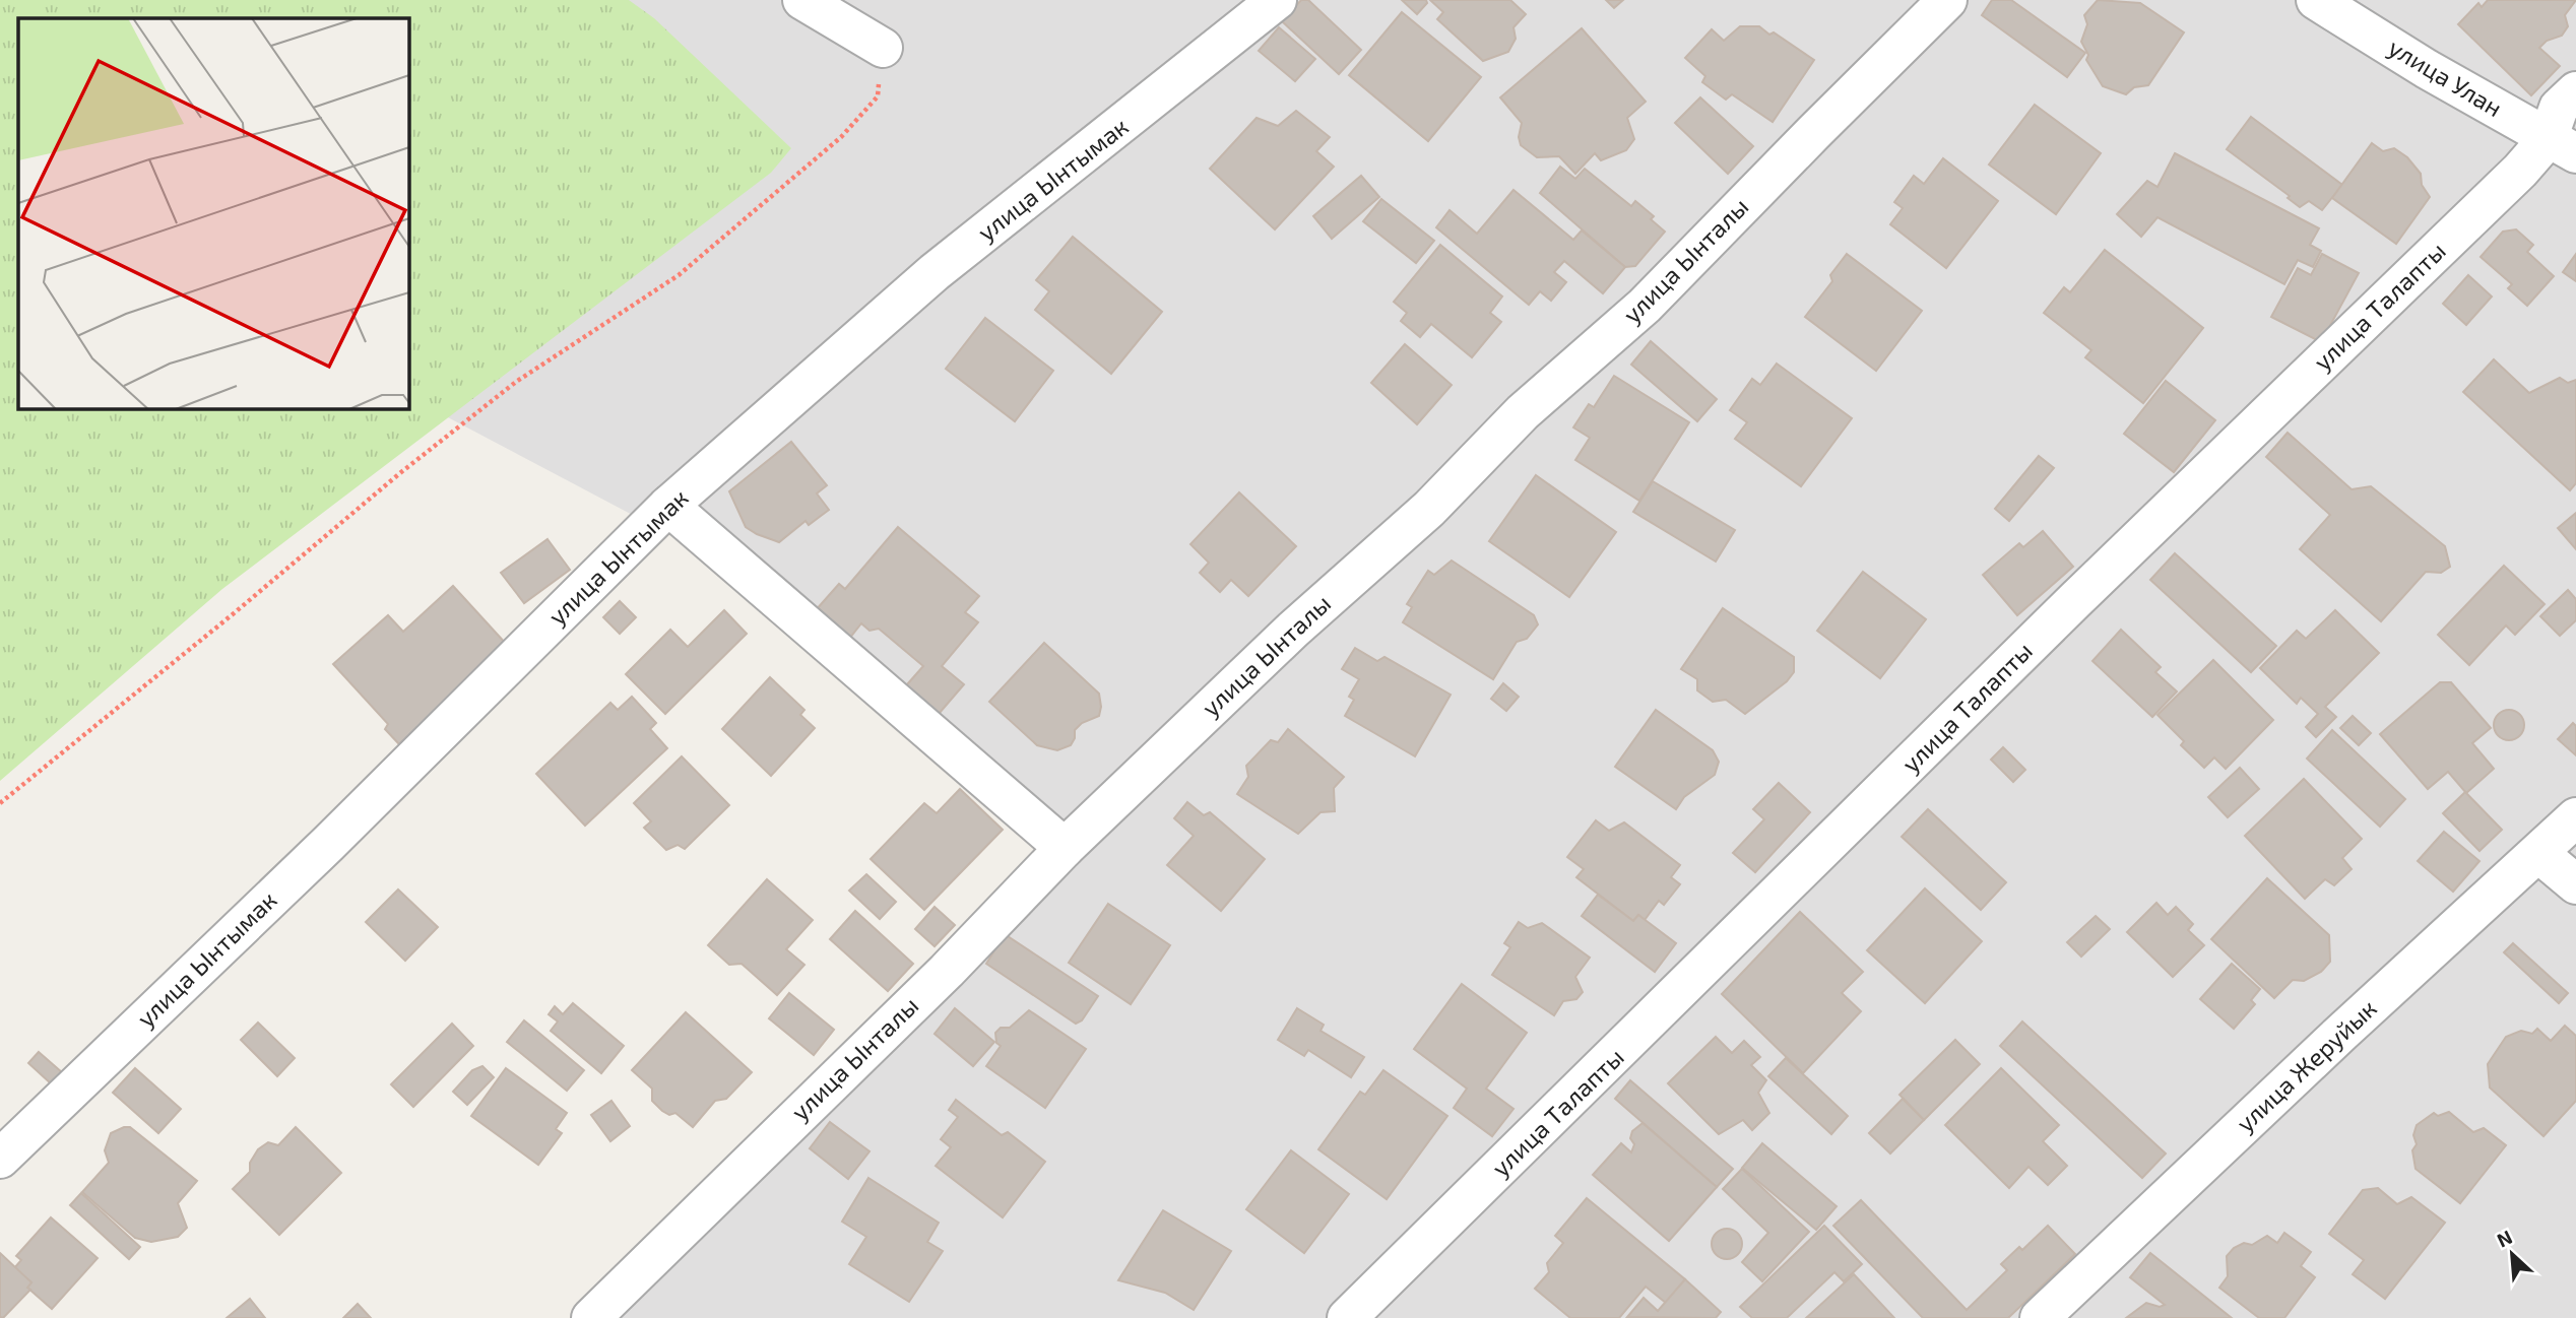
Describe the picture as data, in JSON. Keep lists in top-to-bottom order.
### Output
{
  "streets": {
    "street": [
      "улица Улан",
      "улица Ынтымак",
      "улица Ынталы",
      "улица Талапты",
      "улица Жеруйык"
    ]
  },
  "crossings": [
    ["улица Улан", "улица Талапты"]
  ],
  "north": "top left"
}
